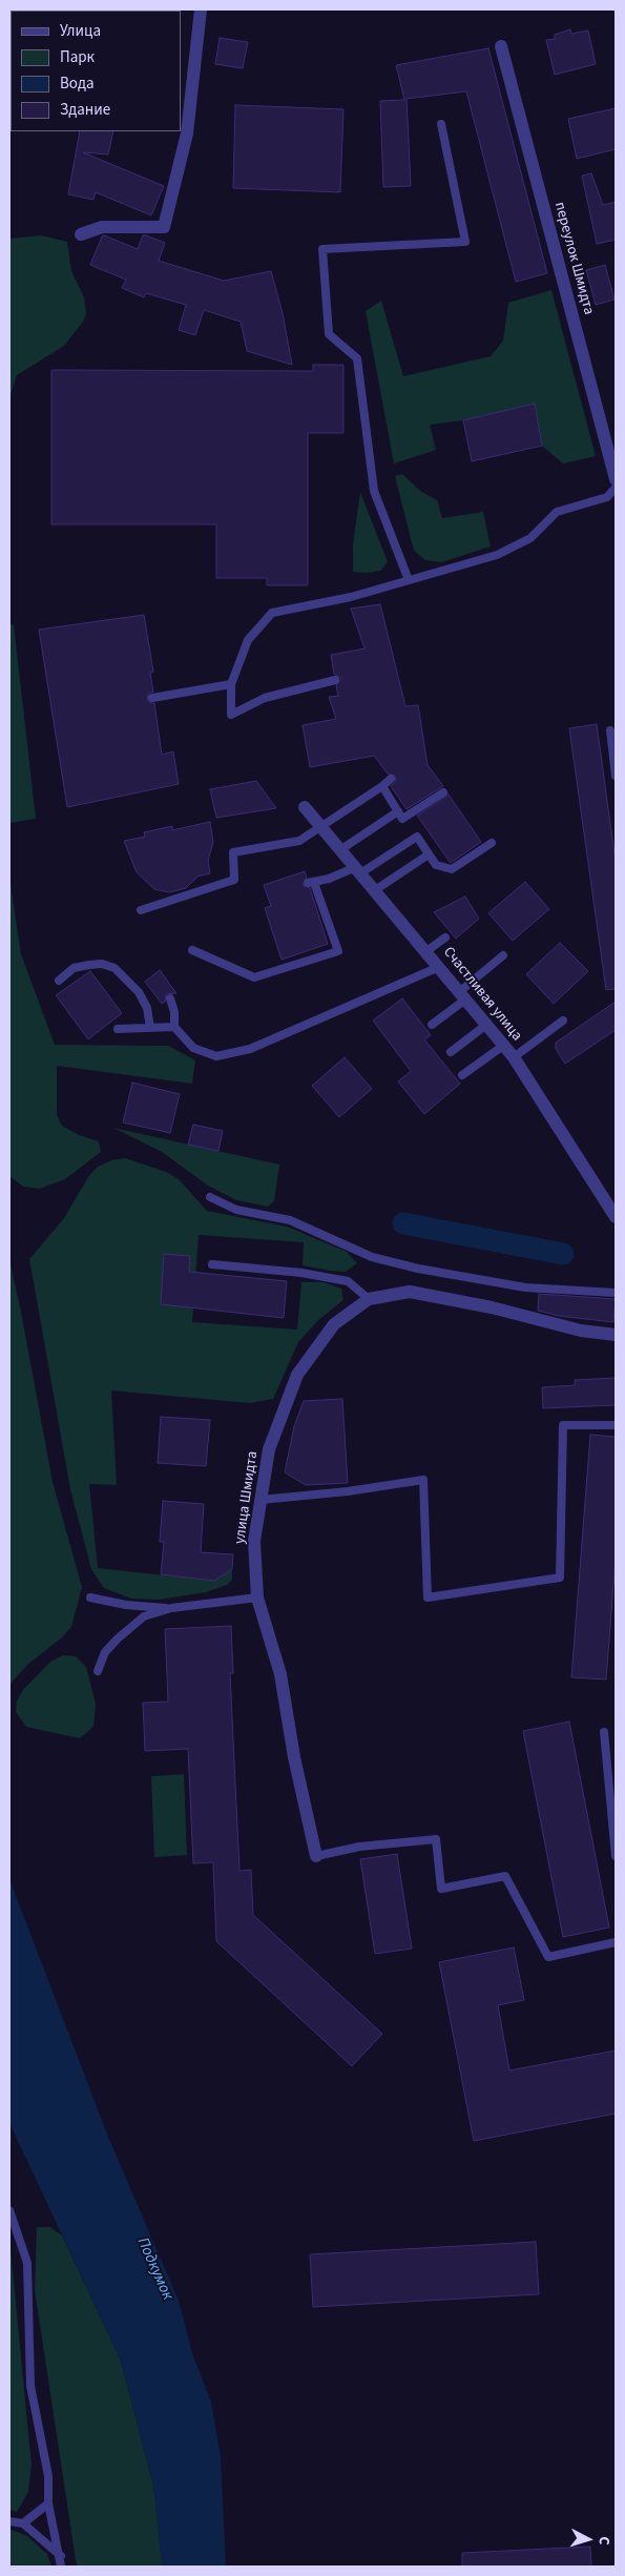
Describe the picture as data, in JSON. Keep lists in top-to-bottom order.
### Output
{
  "streets": {
    "street": ["переулок Шмидта", "Счастливая улица", "улица Шмидта"]
  },
  "water": ["Подкумок"],
  "legend": [
    "Улица",
    "Парк",
    "Вода",
    "Здание"
  ],
  "north": "right"
}
